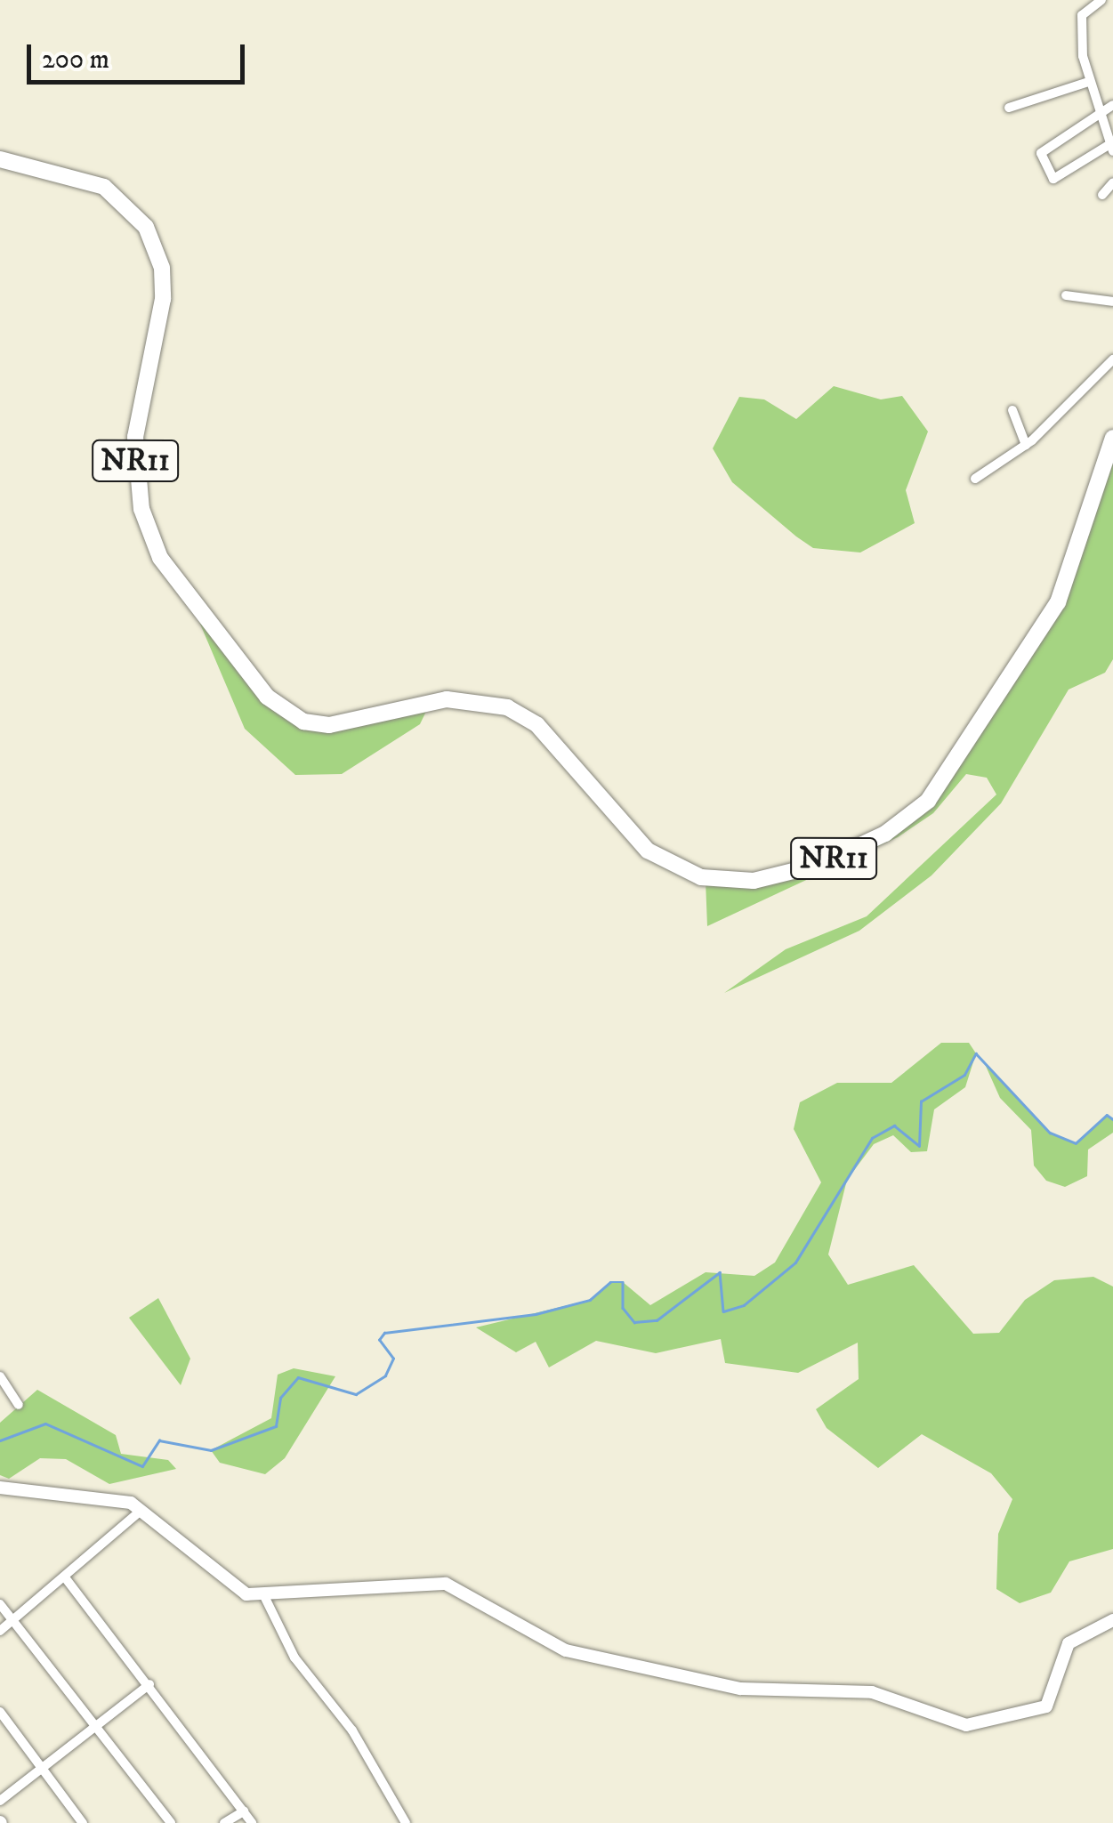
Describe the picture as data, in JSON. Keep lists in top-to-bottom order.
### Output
{
  "streets": {
    "highway": ["NR11"]
  },
  "scale_bar": "200 m"
}
